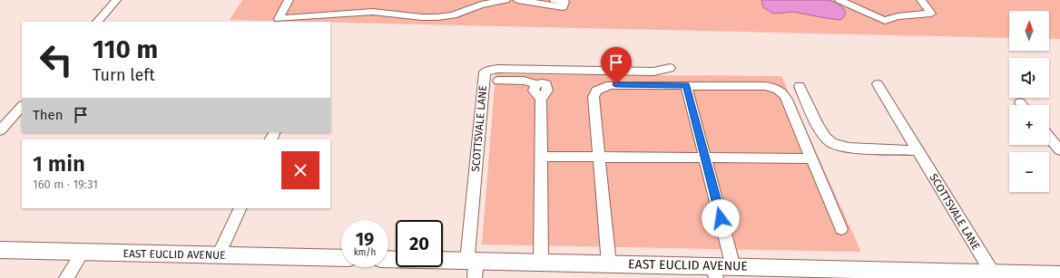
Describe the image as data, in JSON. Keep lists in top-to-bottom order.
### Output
{
  "streets": {
    "main road": ["EAST EUCLID AVENUE"],
    "street": ["SCOTTSVALE LANE"]
  },
  "crossings": [
    ["SCOTTSVALE LANE", "EAST EUCLID AVENUE"]
  ],
  "north": "top",
  "page": {
    "map_buttons": ["+", "−"],
    "turn": ["110 m", "Turn left"],
    "then": "Then",
    "heading": ["1 min", "160 m · 19:31"],
    "speed": "19 km/h",
    "limit": "20"
  }
}
